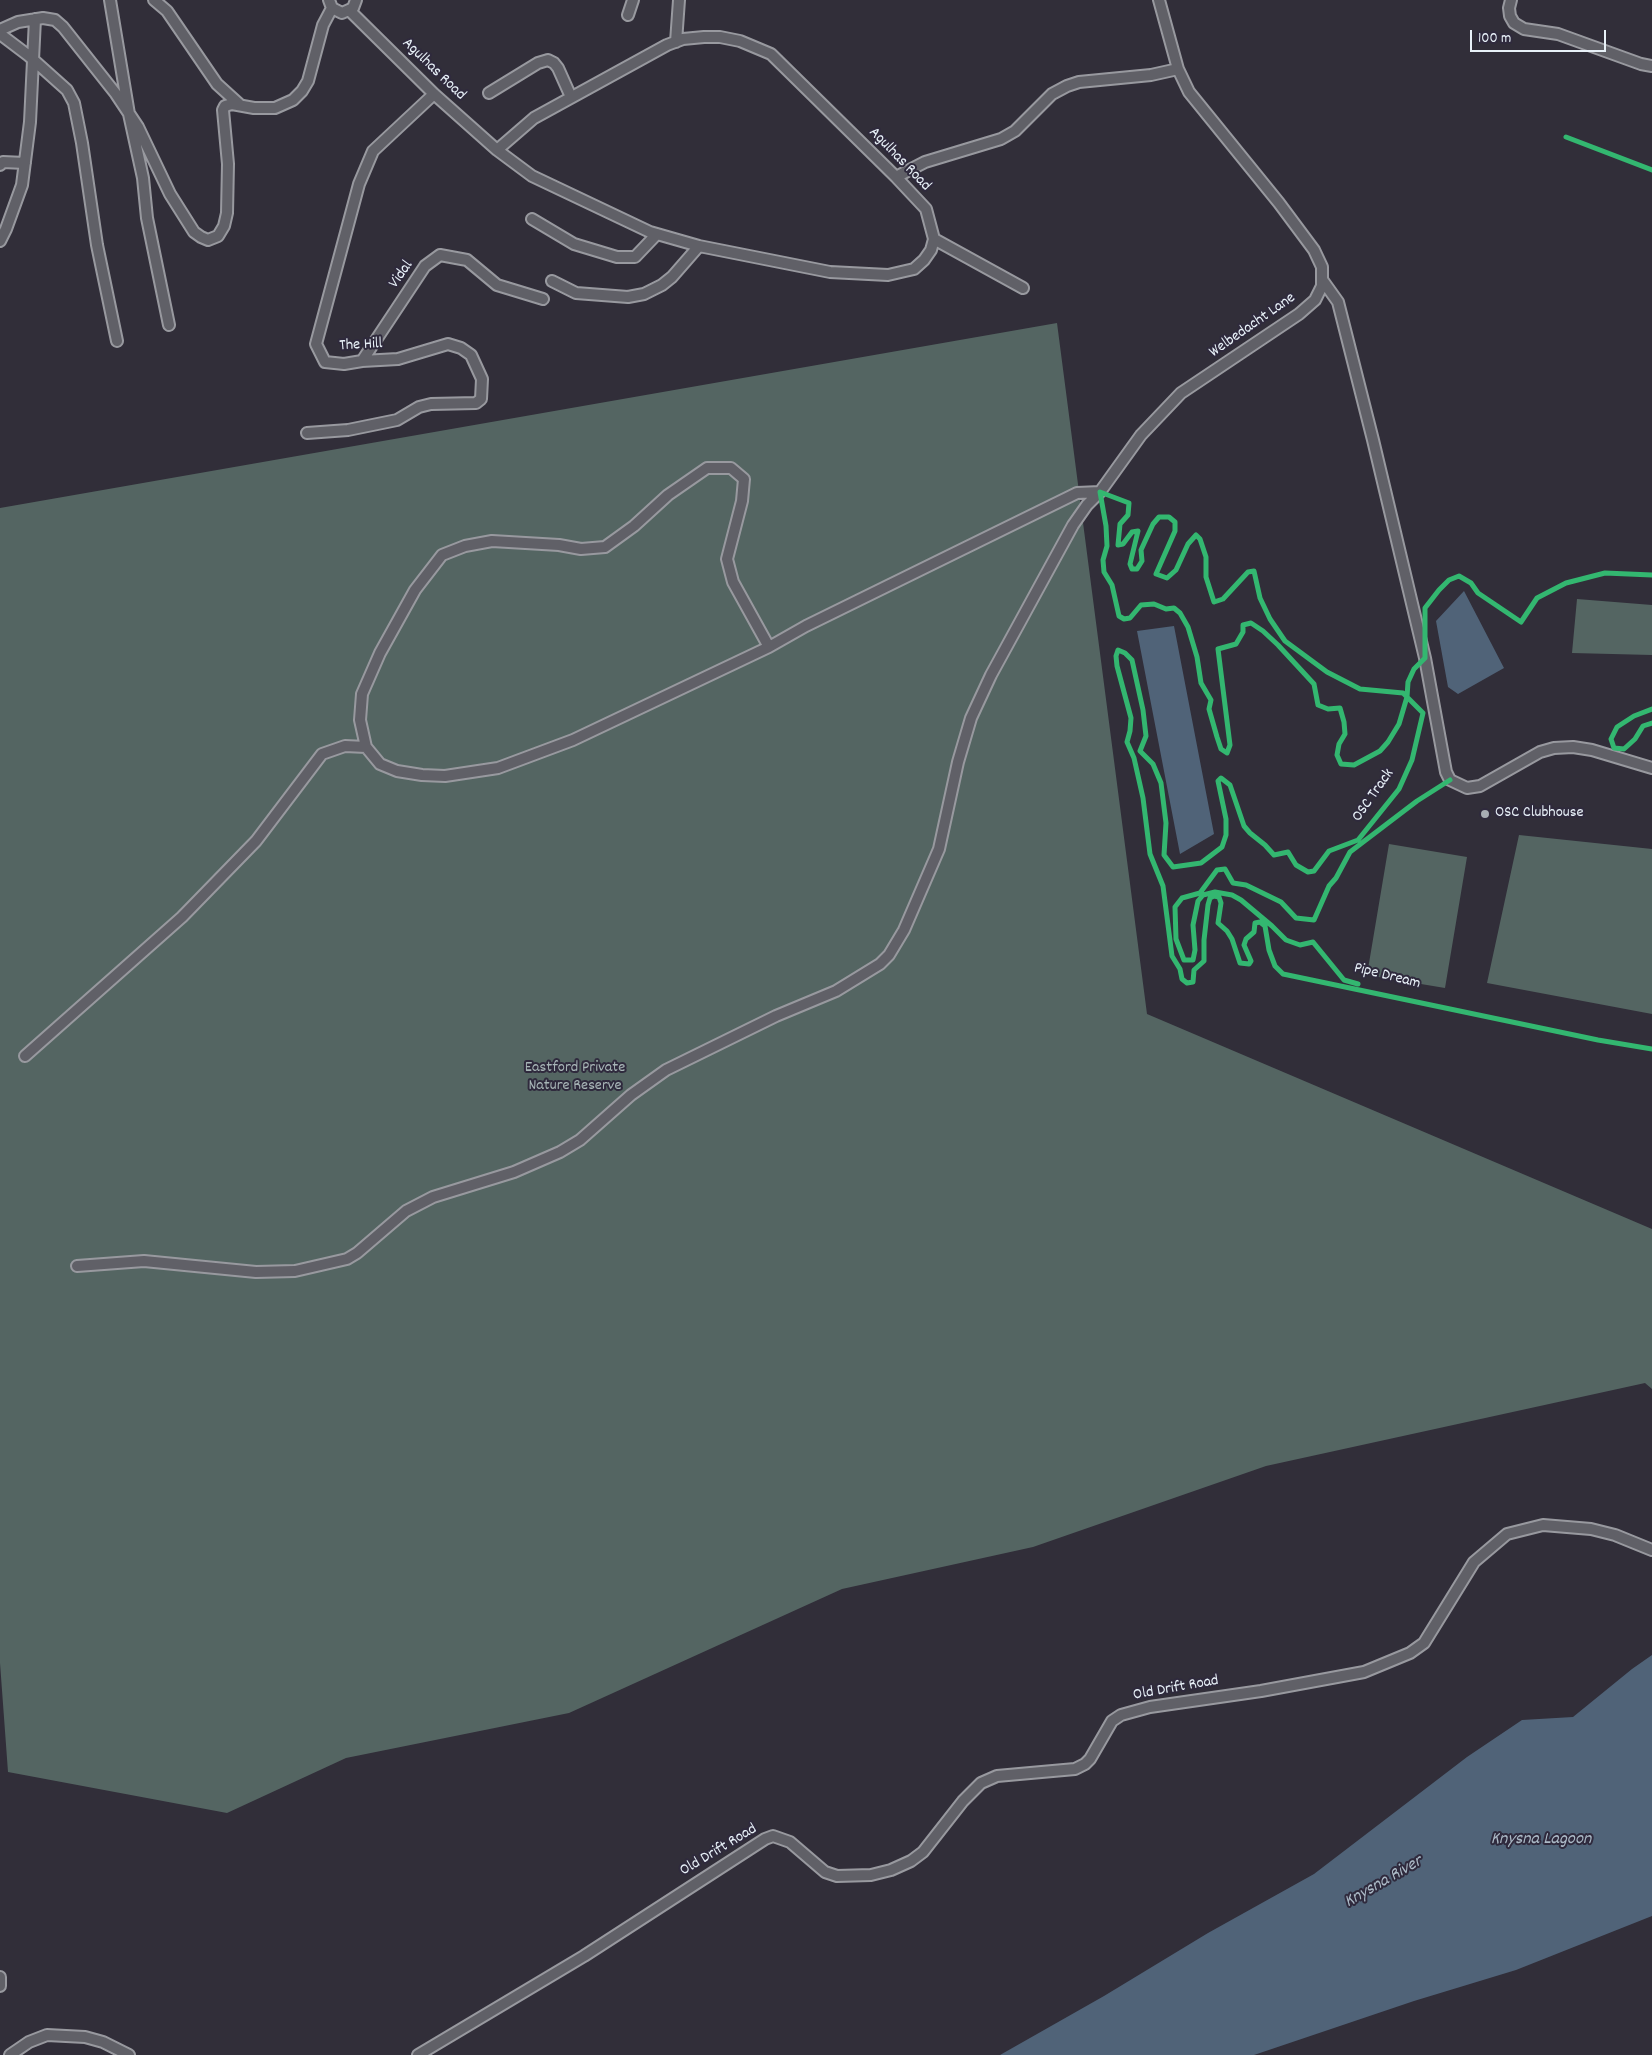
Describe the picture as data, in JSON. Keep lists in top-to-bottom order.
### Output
{
  "streets": {
    "street": [
      "Agulhas Road",
      "Vidal",
      "Welbedacht Lane",
      "The Hill",
      "Old Drift Road"
    ],
    "cycle path": ["OSC Track", "Pipe Dream"]
  },
  "crossings": [
    ["Agulhas Road", "The Hill"],
    ["Vidal", "The Hill"]
  ],
  "water": ["Knysna Lagoon", "Knysna River"],
  "parks": ["Eastford Private Nature Reserve"],
  "places": ["OSC Clubhouse"],
  "scale_bar": "100 m"
}
